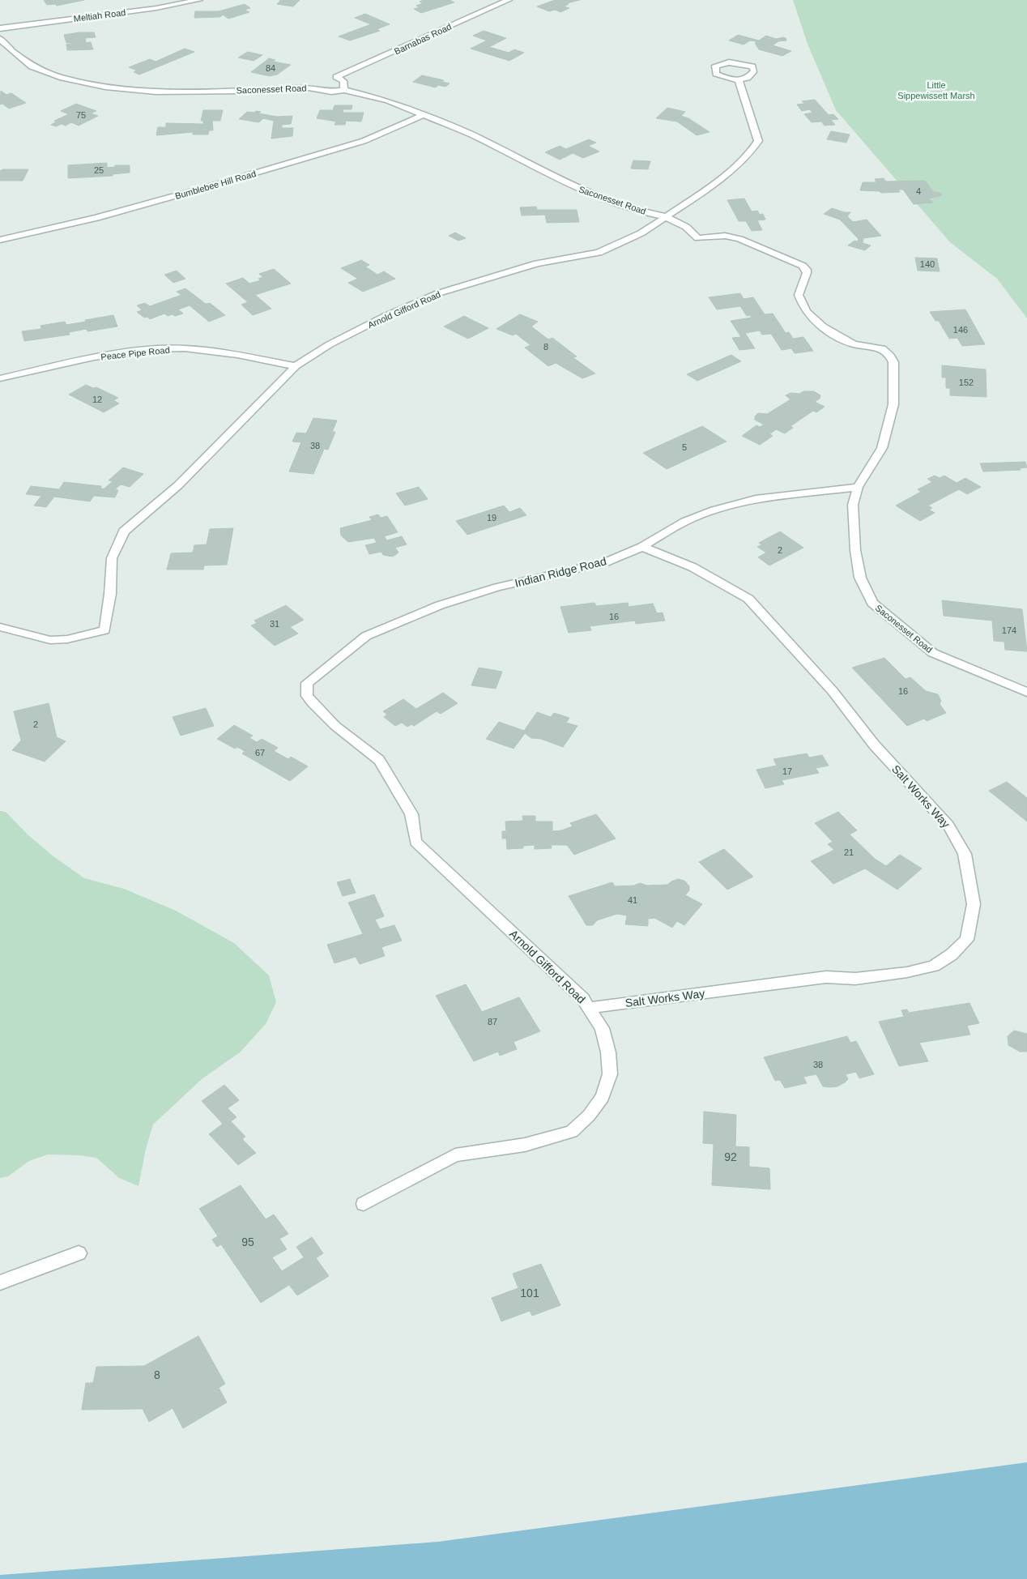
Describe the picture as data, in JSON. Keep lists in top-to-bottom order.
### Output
{
  "streets": {
    "street": [
      "Meltiah Road",
      "Barnabas Road",
      "Saconesset Road",
      "Bumblebee Hill Road",
      "Arnold Gifford Road",
      "Peace Pipe Road",
      "Indian Ridge Road",
      "Salt Works Way"
    ]
  },
  "crossings": [
    ["Barnabas Road", "Saconesset Road"],
    ["Saconesset Road", "Bumblebee Hill Road"],
    ["Saconesset Road", "Arnold Gifford Road"],
    ["Saconesset Road", "Indian Ridge Road"],
    ["Arnold Gifford Road", "Peace Pipe Road"],
    ["Arnold Gifford Road", "Indian Ridge Road"],
    ["Arnold Gifford Road", "Salt Works Way"],
    ["Indian Ridge Road", "Salt Works Way"]
  ],
  "parks": ["Little Sippewissett Marsh"],
  "house_numbers": [
    "84",
    "75",
    "25",
    "4",
    "140",
    "146",
    "8",
    "152",
    "12",
    "38",
    "5",
    "19",
    "2",
    "16",
    "31",
    "174",
    "16",
    "2",
    "67",
    "17",
    "21",
    "41",
    "87",
    "38",
    "92",
    "95",
    "101",
    "8"
  ]
}
